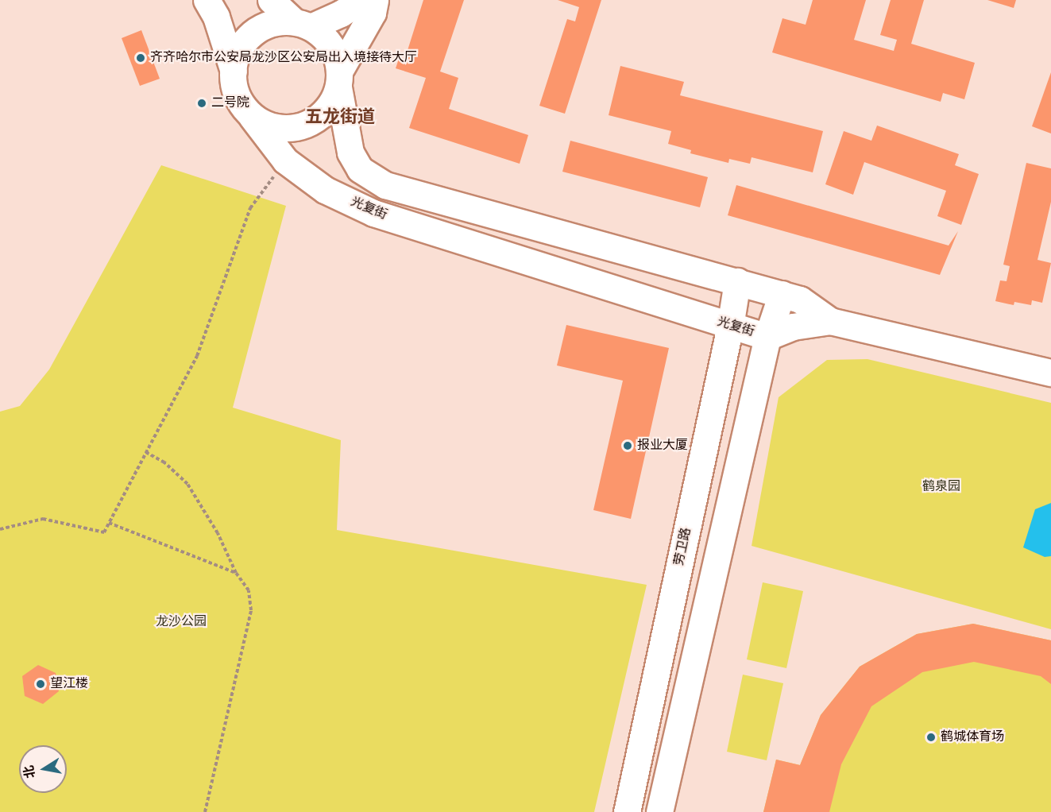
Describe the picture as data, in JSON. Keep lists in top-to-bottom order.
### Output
{
  "streets": {
    "main road": ["光复街", "劳卫路"]
  },
  "crossings": [
    ["光复街", "劳卫路"]
  ],
  "districts": ["五龙街道"],
  "parks": ["鹤泉园", "龙沙公园"],
  "places": [
    "齐齐哈尔市公安局龙沙区公安局出入境接待大厅",
    "二号院",
    "报业大厦",
    "望江楼",
    "鹤城体育场"
  ],
  "north": "left"
}
